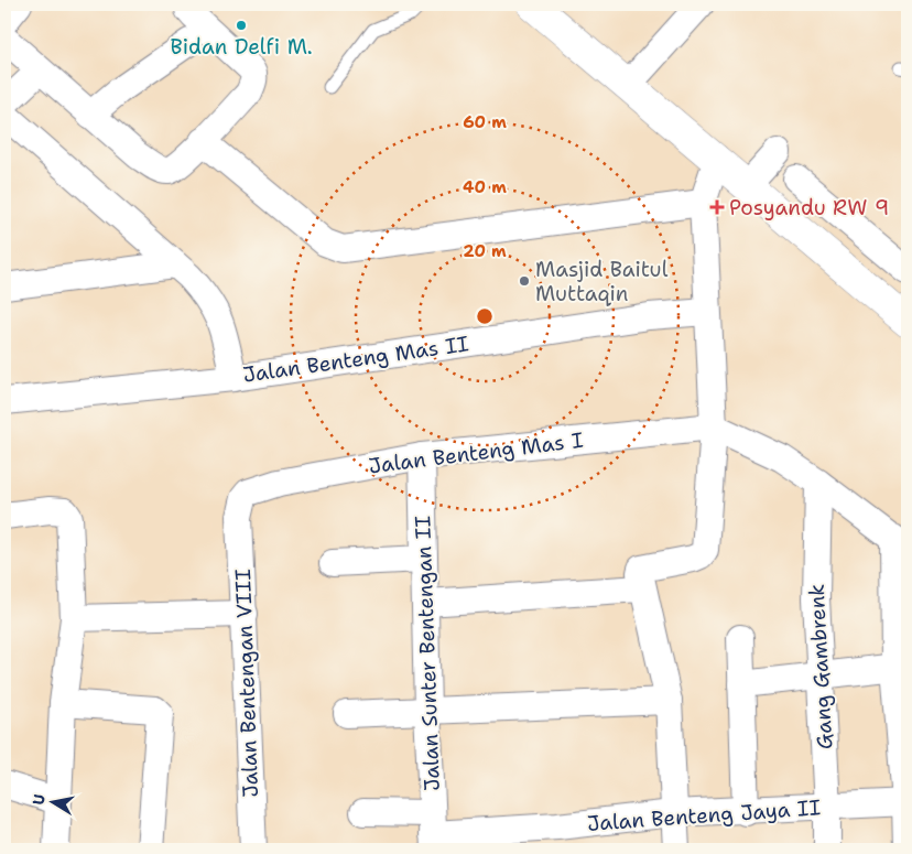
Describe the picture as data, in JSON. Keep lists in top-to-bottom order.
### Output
{
  "streets": {
    "street": [
      "Jalan Benteng Mas II",
      "Jalan Benteng Mas I",
      "Jalan Sunter Bentengan II",
      "Gang Gambrenk",
      "Jalan Bentengan VIII",
      "Jalan Benteng Jaya II"
    ]
  },
  "crossings": [
    ["Jalan Benteng Mas I", "Jalan Sunter Bentengan II"],
    ["Jalan Benteng Mas I", "Jalan Bentengan VIII"],
    ["Jalan Sunter Bentengan II", "Jalan Benteng Jaya II"],
    ["Gang Gambrenk", "Jalan Benteng Jaya II"]
  ],
  "places": {
    "other": ["Bidan Delfi M.", "Masjid Baitul Muttaqin"],
    "health": ["Posyandu RW 9"]
  },
  "north": "left",
  "rings": ["60 m", "40 m", "20 m"]
}
